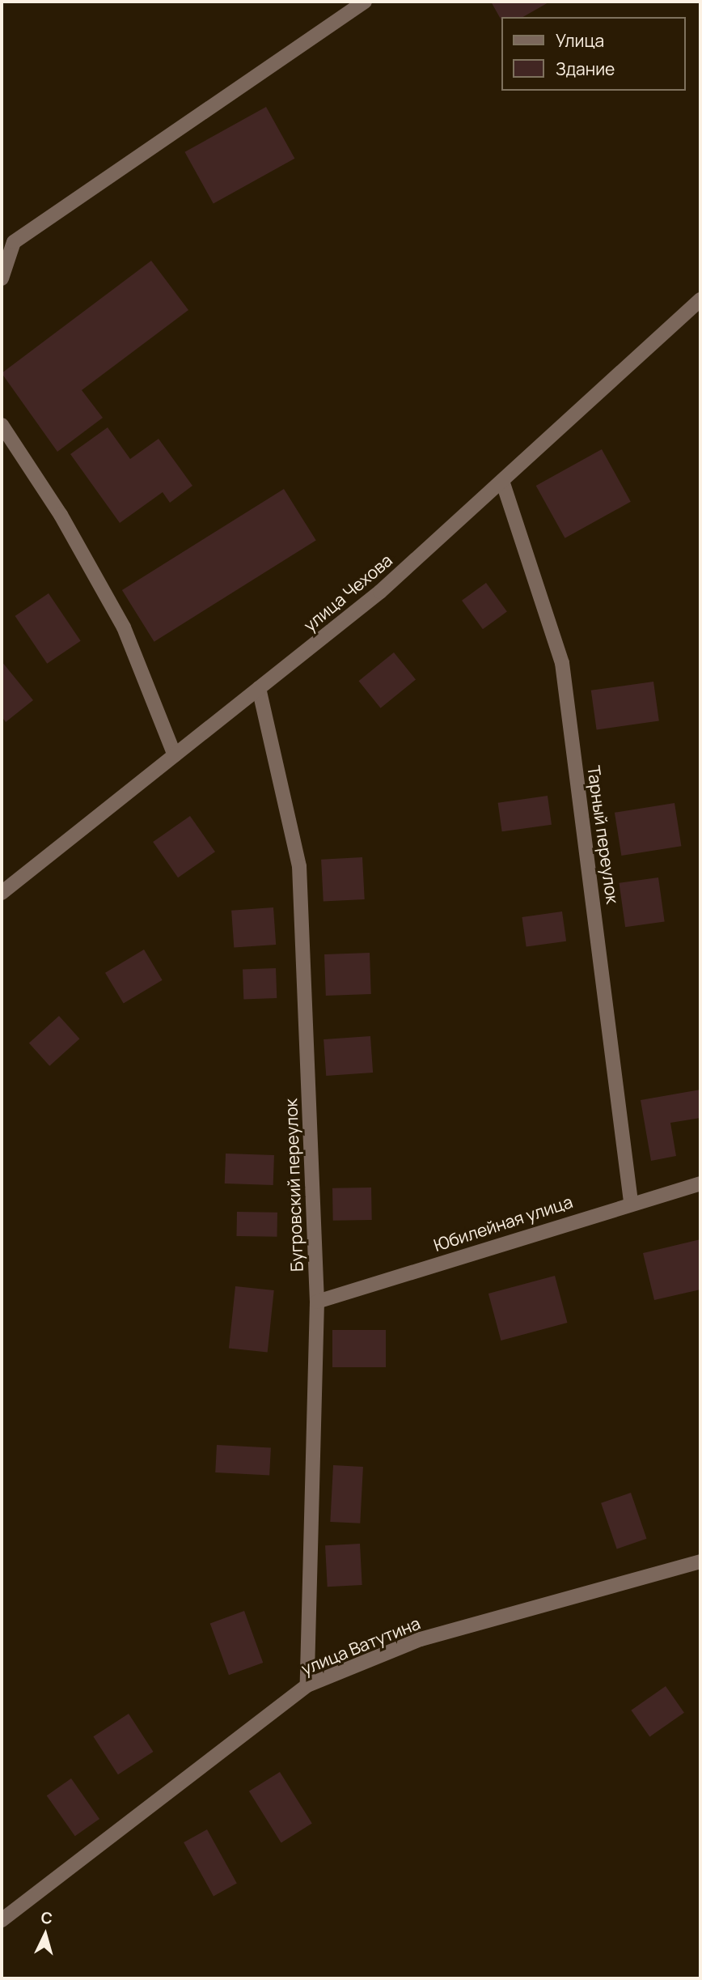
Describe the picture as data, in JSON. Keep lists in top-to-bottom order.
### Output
{
  "streets": {
    "street": [
      "улица Чехова",
      "Тарный переулок",
      "Бугровский переулок",
      "Юбилейная улица",
      "улица Ватутина"
    ]
  },
  "crossings": [
    ["улица Чехова", "Тарный переулок"],
    ["улица Чехова", "Бугровский переулок"],
    ["Тарный переулок", "Юбилейная улица"],
    ["Бугровский переулок", "Юбилейная улица"],
    ["Бугровский переулок", "улица Ватутина"]
  ],
  "legend": ["Улица", "Здание"],
  "north": "top"
}
